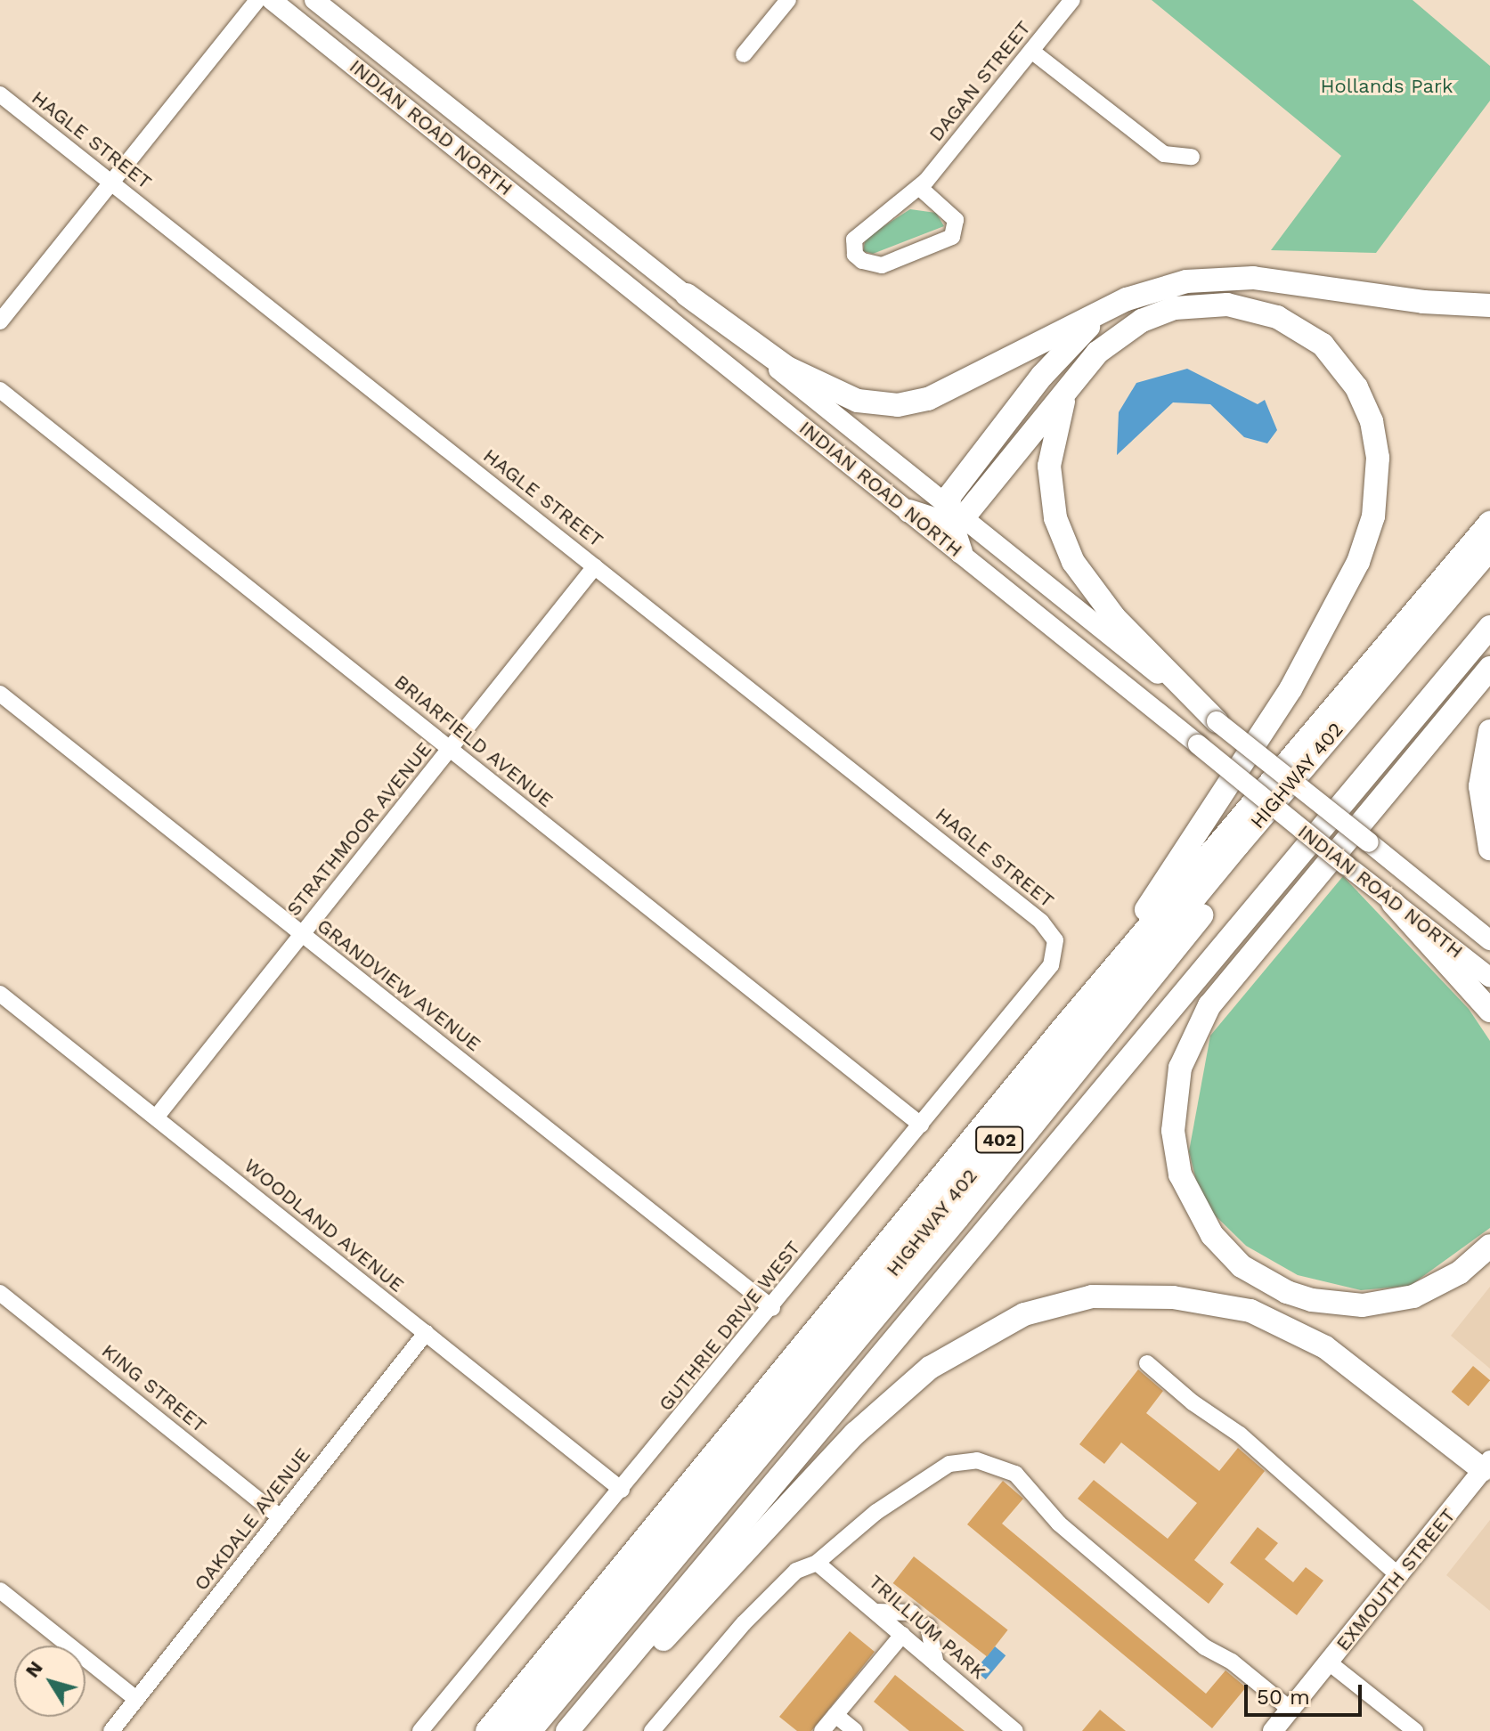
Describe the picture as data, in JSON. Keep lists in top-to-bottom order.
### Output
{
  "streets": {
    "highway": ["HIGHWAY 402", "402"],
    "main road": ["INDIAN ROAD NORTH", "EXMOUTH STREET"],
    "street": [
      "DAGAN STREET",
      "HAGLE STREET",
      "BRIARFIELD AVENUE",
      "STRATHMOOR AVENUE",
      "GRANDVIEW AVENUE",
      "WOODLAND AVENUE",
      "GUTHRIE DRIVE WEST",
      "KING STREET",
      "OAKDALE AVENUE",
      "TRILLIUM PARK"
    ]
  },
  "crossings": [
    ["HAGLE STREET", "STRATHMOOR AVENUE"],
    ["HAGLE STREET", "GUTHRIE DRIVE WEST"],
    ["BRIARFIELD AVENUE", "STRATHMOOR AVENUE"],
    ["BRIARFIELD AVENUE", "GUTHRIE DRIVE WEST"],
    ["STRATHMOOR AVENUE", "GRANDVIEW AVENUE"],
    ["STRATHMOOR AVENUE", "WOODLAND AVENUE"],
    ["GRANDVIEW AVENUE", "GUTHRIE DRIVE WEST"],
    ["WOODLAND AVENUE", "GUTHRIE DRIVE WEST"],
    ["WOODLAND AVENUE", "OAKDALE AVENUE"],
    ["KING STREET", "OAKDALE AVENUE"]
  ],
  "parks": ["Hollands Park"],
  "scale_bar": "50 m",
  "north": "top left"
}
